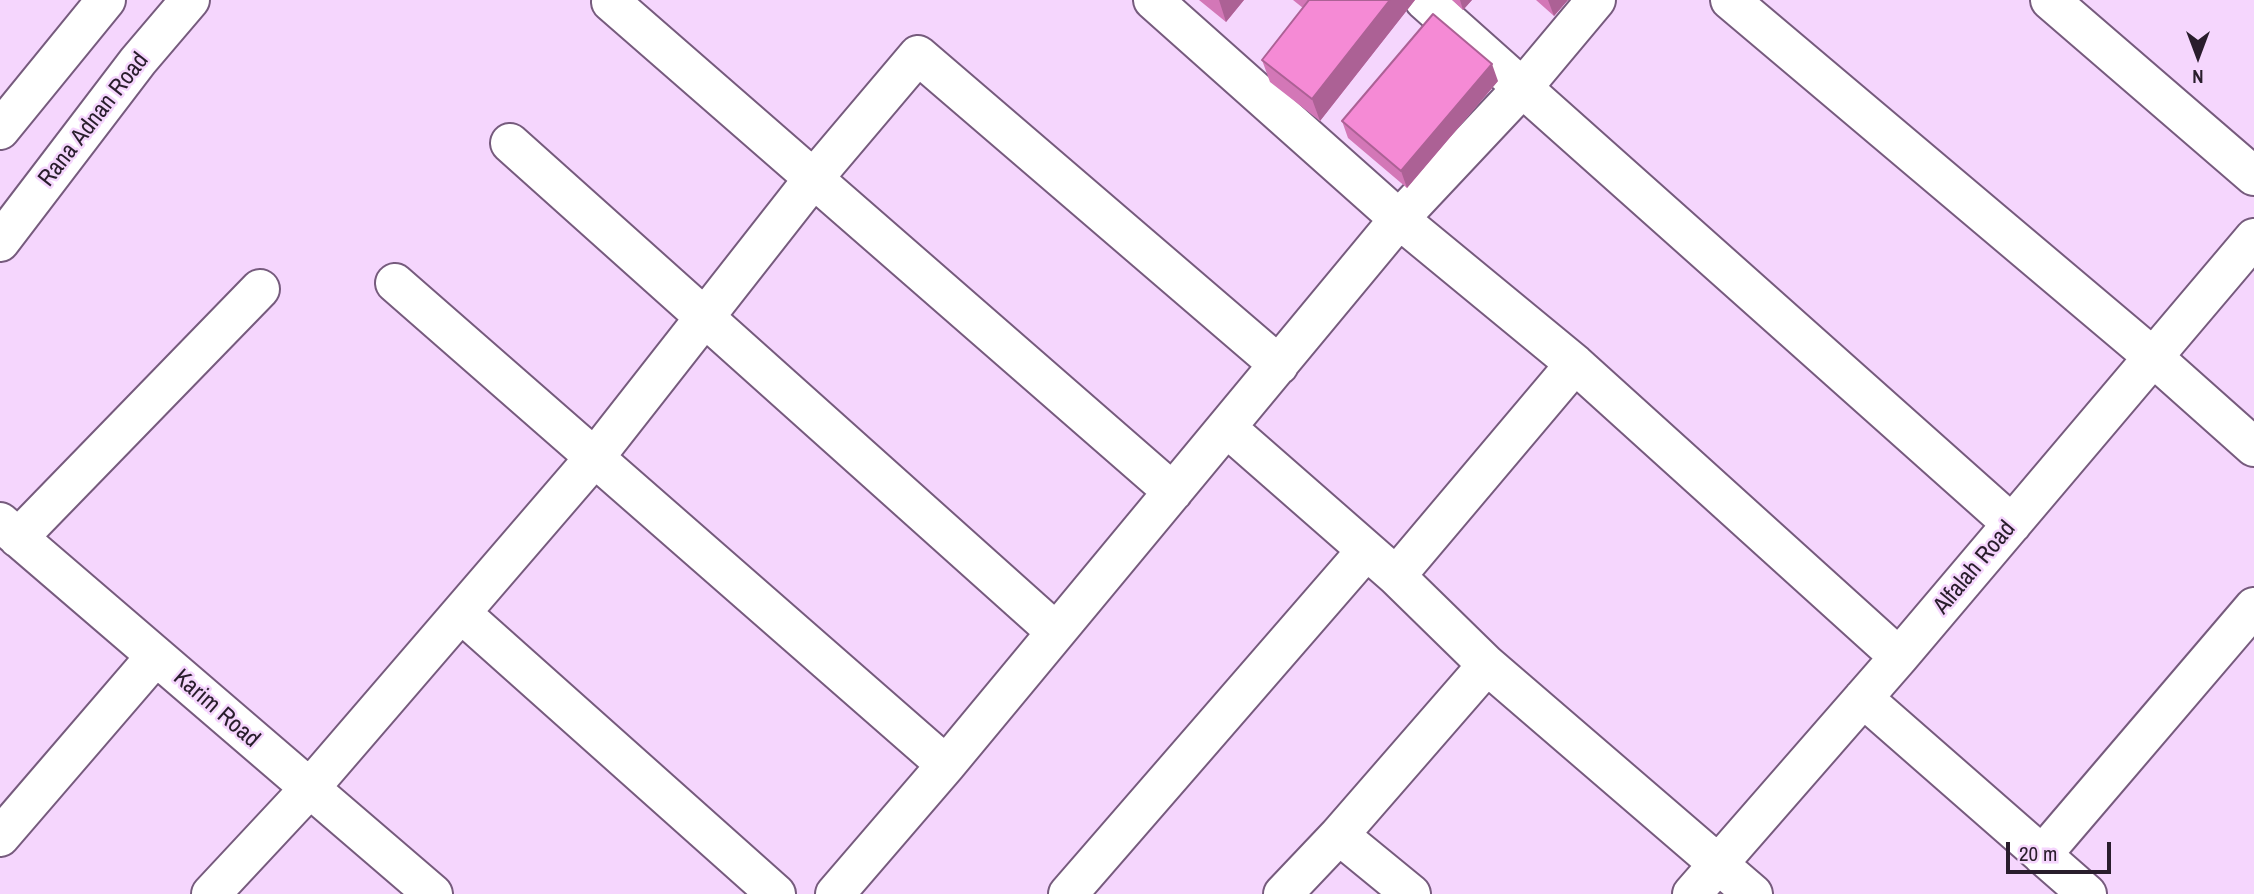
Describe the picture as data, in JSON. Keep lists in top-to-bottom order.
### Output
{
  "streets": {
    "street": ["Rana Adnan Road", "Alfalah Road", "Karim Road"]
  },
  "scale_bar": "20 m",
  "north": "bottom"
}
